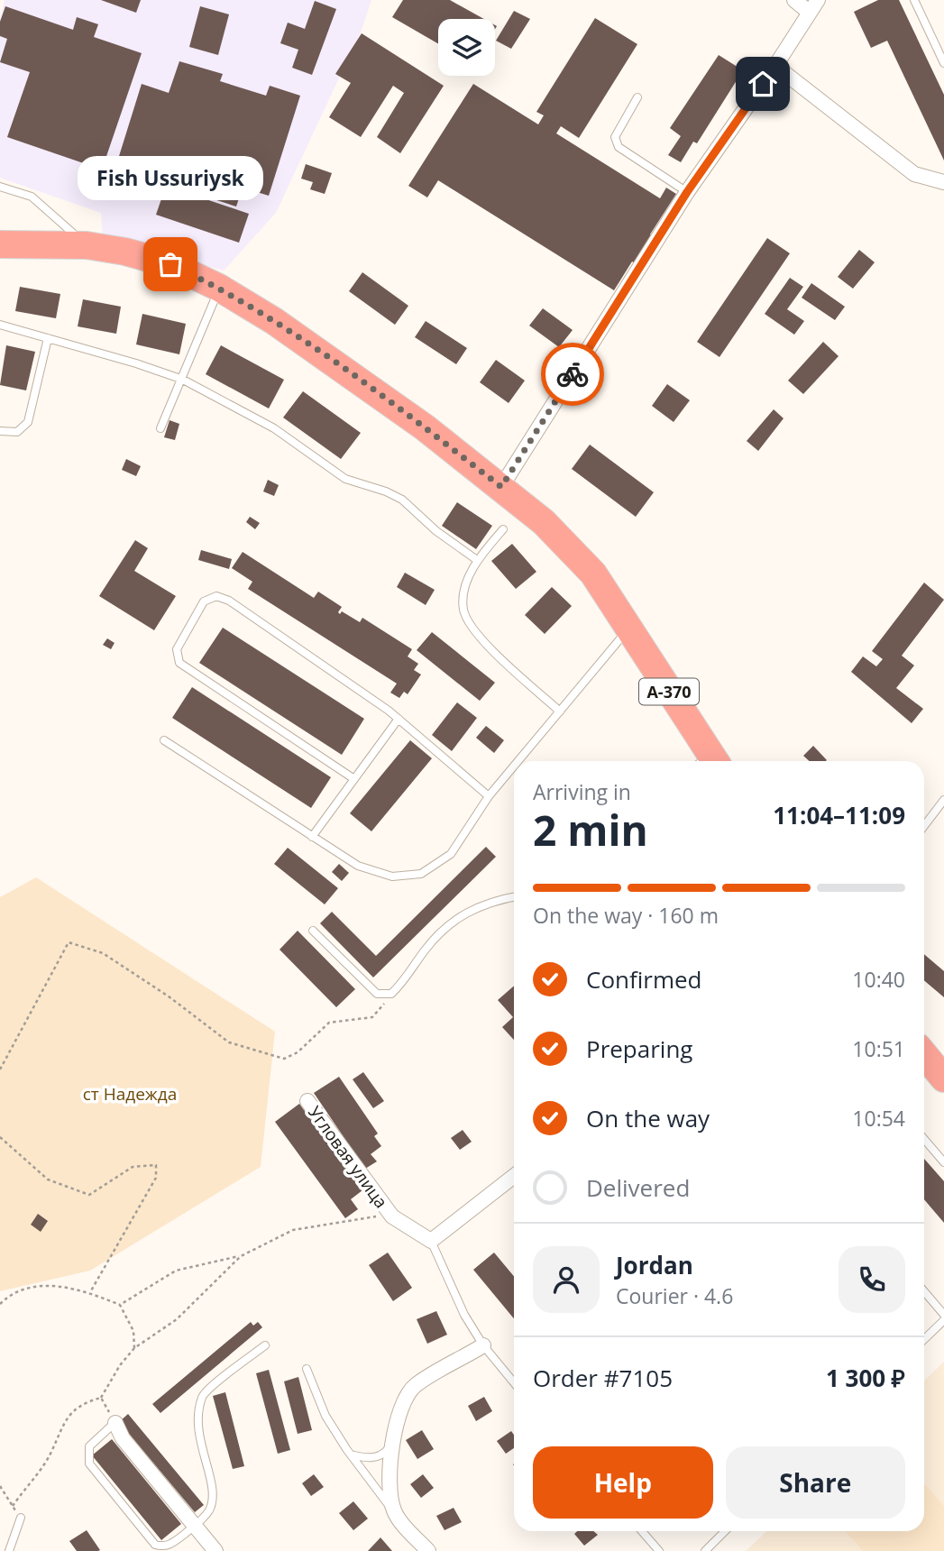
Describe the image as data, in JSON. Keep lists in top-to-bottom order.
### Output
{
  "streets": {
    "highway": ["А-370"],
    "street": ["Угловая улица"]
  },
  "parks": ["ст Надежда"],
  "places": ["Fish Ussuriysk"],
  "page": {
    "bubble": "Fish Ussuriysk",
    "heading": ["2 min", "Arriving in", "11:04–11:09"],
    "panel": [
      "Jordan",
      "Courier · 4.6",
      "Order #7105",
      "1 300 ₽"
    ],
    "bar": "On the way · 160 m",
    "list": [
      ["Confirmed", "10:40"],
      ["Preparing", "10:51"],
      ["On the way", "10:54"],
      "Delivered"
    ],
    "buttons": ["Help", "Share"]
  }
}
